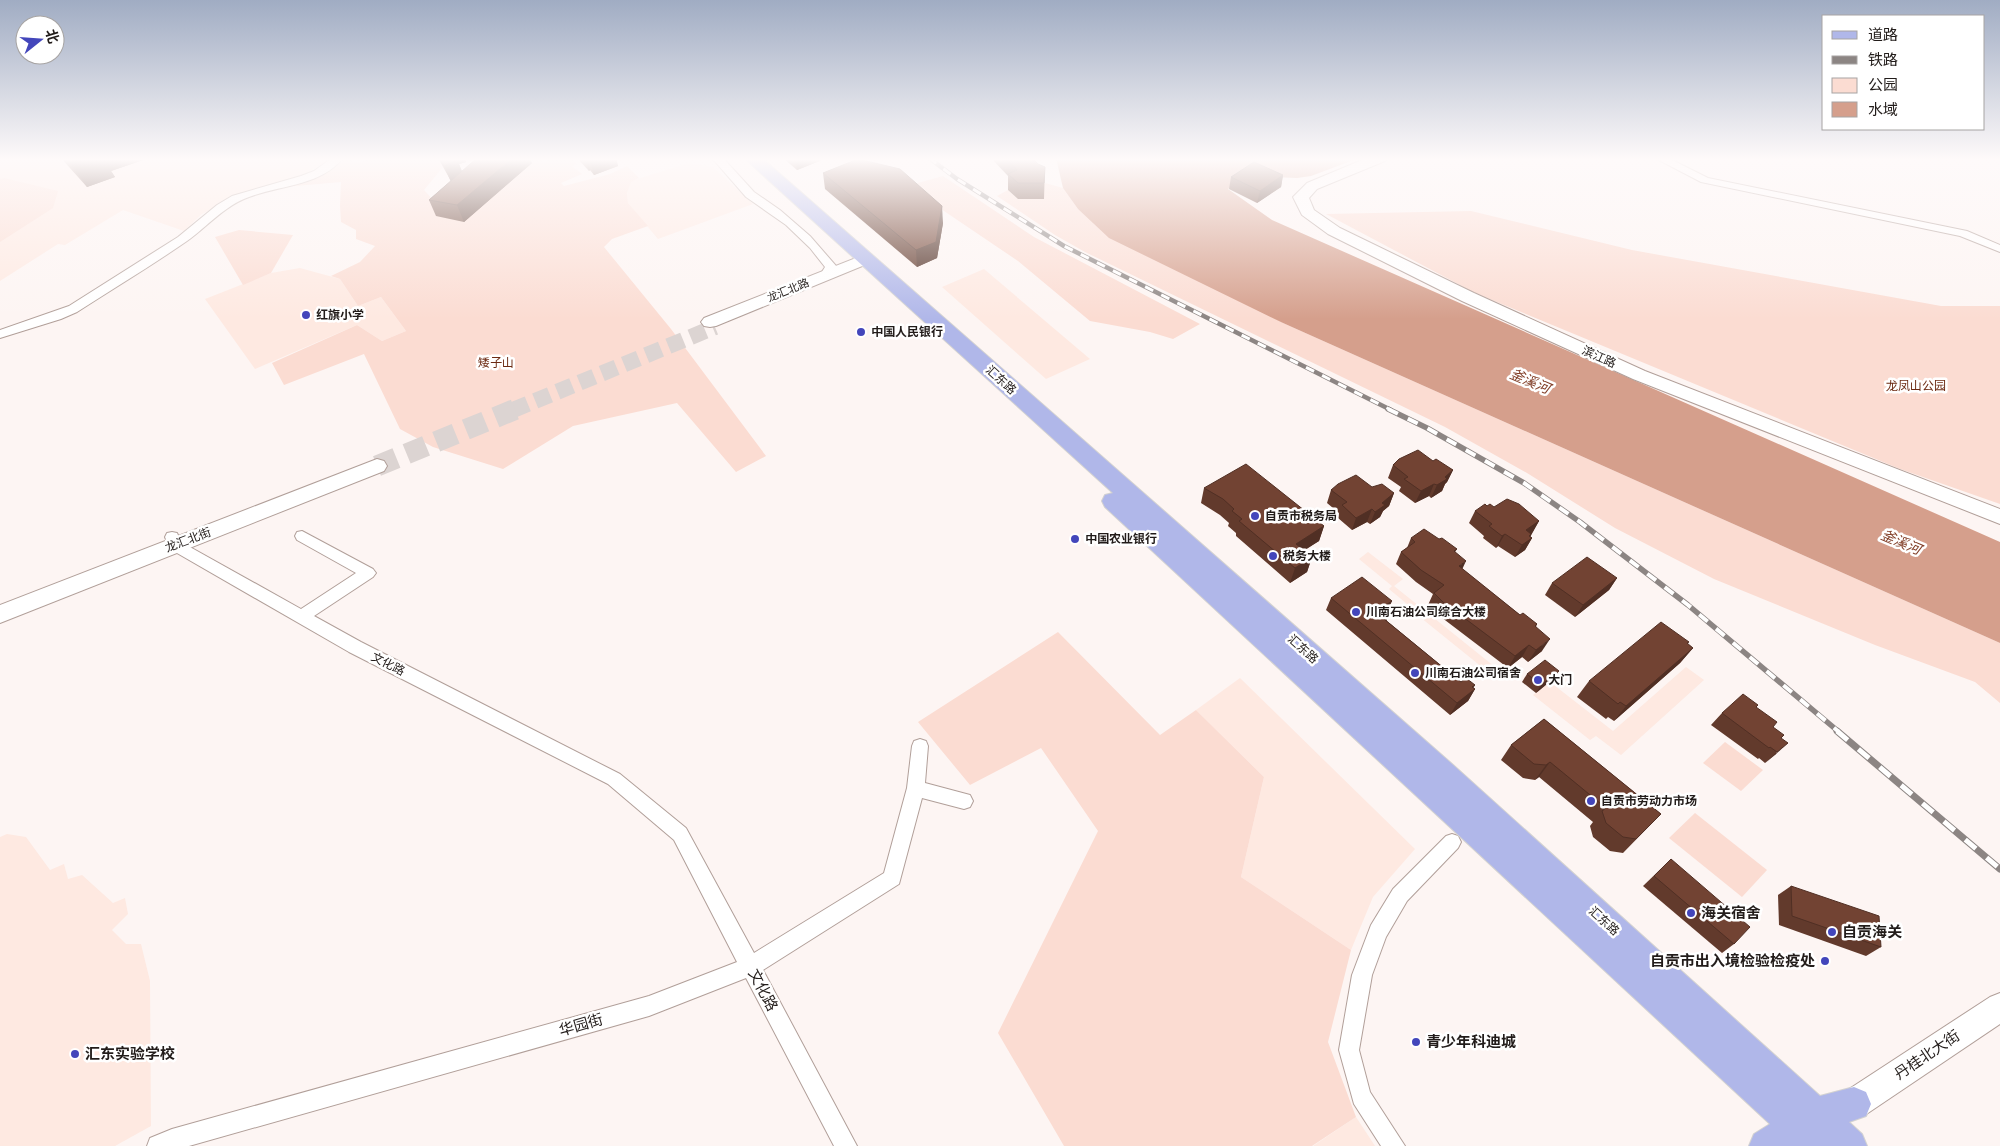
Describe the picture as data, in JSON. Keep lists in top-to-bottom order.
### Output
{
  "streets": {
    "main road": [
      "龙汇北路",
      "滨江路",
      "汇东路",
      "龙汇北街",
      "丹桂北大街"
    ],
    "street": ["文化路", "华园街"]
  },
  "crossings": [
    ["龙汇北路", "汇东路"],
    ["汇东路", "丹桂北大街"],
    ["龙汇北街", "文化路"],
    ["文化路", "华园街"]
  ],
  "water": ["釜溪河"],
  "parks": ["矮子山", "龙凤山公园"],
  "places": [
    "红旗小学",
    "中国人民银行",
    "自贡市税务局",
    "中国农业银行",
    "税务大楼",
    "川南石油公司综合大楼",
    "川南石油公司宿舍",
    "大门",
    "自贡市劳动力市场",
    "海关宿舍",
    "自贡海关",
    "自贡市出入境检验检疫处",
    "青少年科迪城",
    "汇东实验学校"
  ],
  "legend": [
    "道路",
    "铁路",
    "公园",
    "水域"
  ],
  "north": "right"
}
